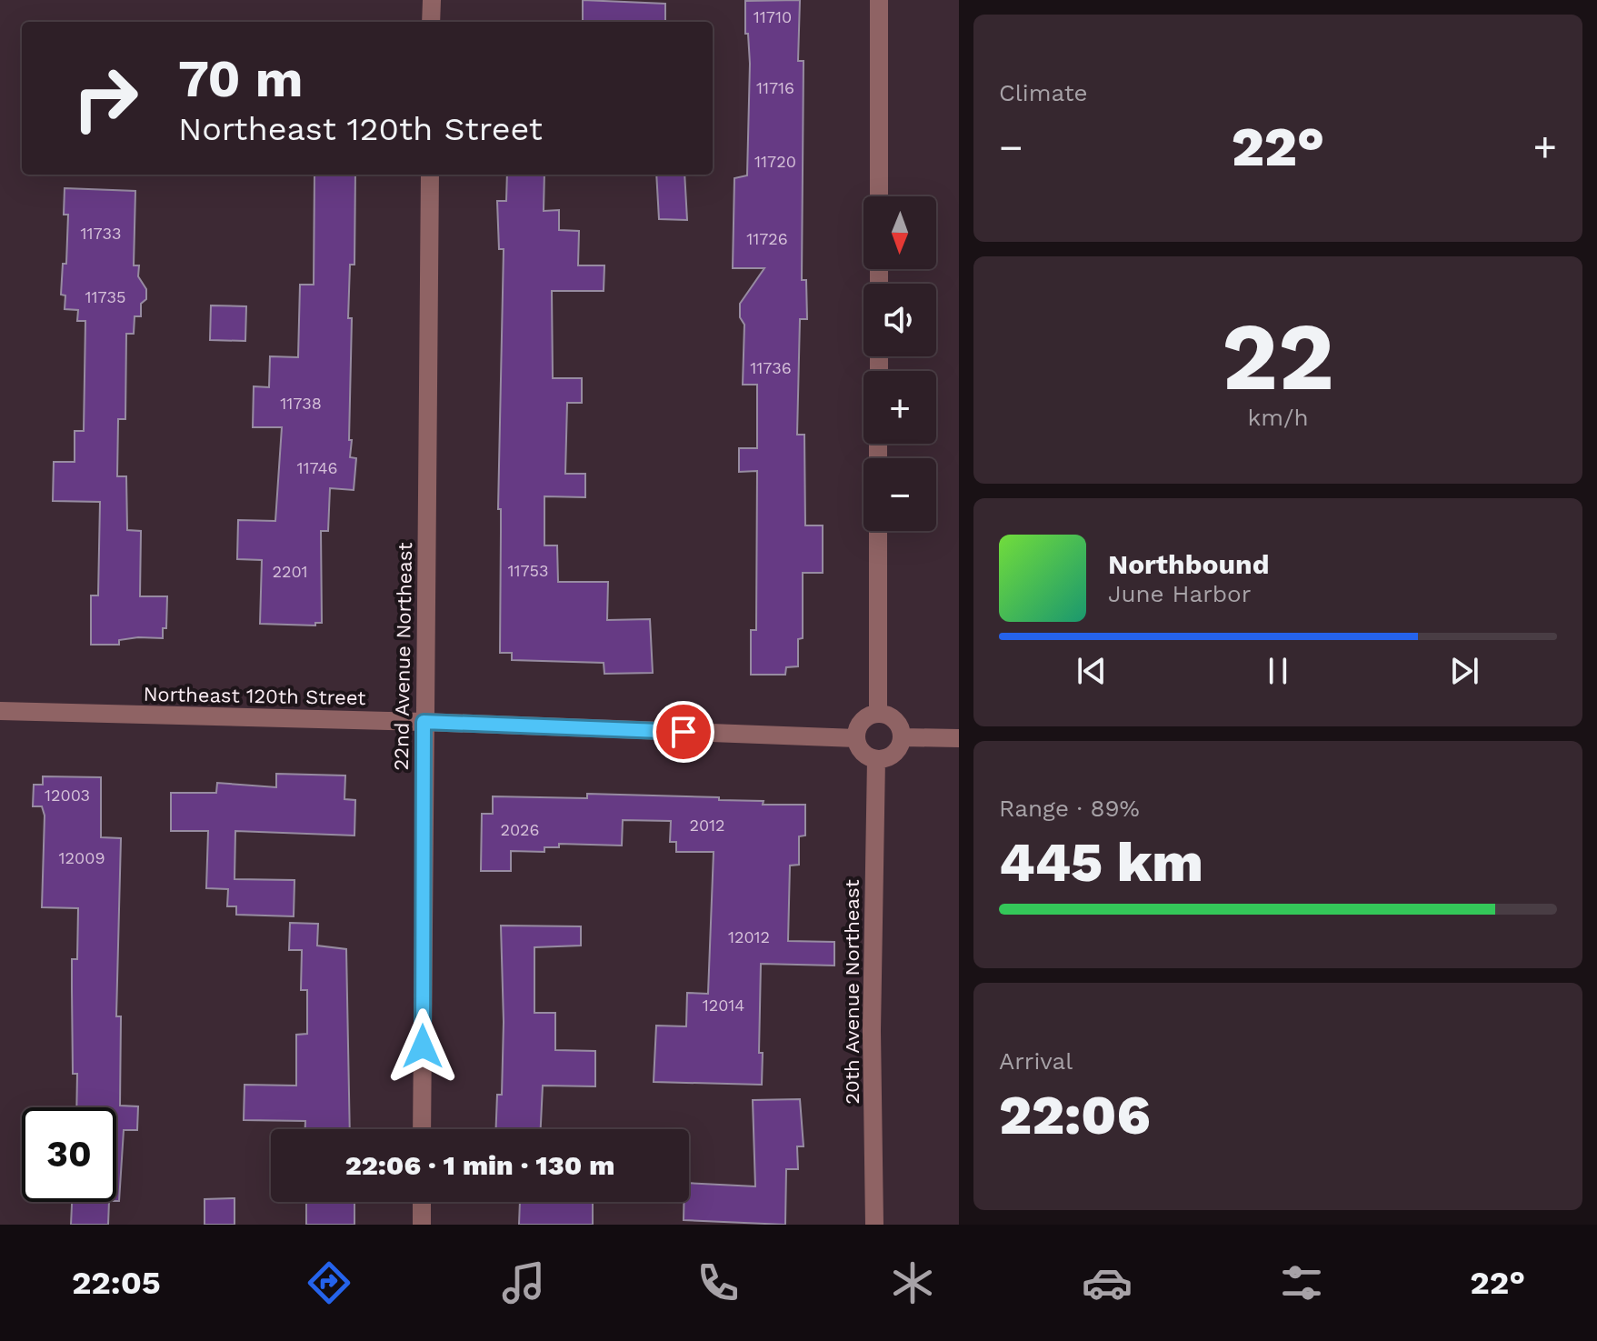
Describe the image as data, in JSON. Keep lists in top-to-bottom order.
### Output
{
  "streets": {
    "street": ["22nd Avenue Northeast", "Northeast 120th Street", "20th Avenue Northeast"]
  },
  "crossings": [
    ["22nd Avenue Northeast", "Northeast 120th Street"],
    ["Northeast 120th Street", "20th Avenue Northeast"]
  ],
  "house_numbers": [
    "11710",
    "11716",
    "11720",
    "11733",
    "11726",
    "11735",
    "11736",
    "11738",
    "11746",
    "11753",
    "2201",
    "12003",
    "2012",
    "2026",
    "12009",
    "12012",
    "12014"
  ],
  "north": "bottom",
  "page": {
    "tile": [
      "Climate",
      ["22", "km/h"],
      ["Range · 89%", "445 km"],
      ["Arrival", "22:06"]
    ],
    "turn": ["70 m", "Northeast 120th Street"],
    "heat": ["−", "22°", "+"],
    "map_buttons": ["+", "−"],
    "song": ["Northbound", "June Harbor"],
    "limit": "30",
    "trip": "22:06 · 1 min · 130 m",
    "tabs": ["22:05", "22°"]
  }
}
